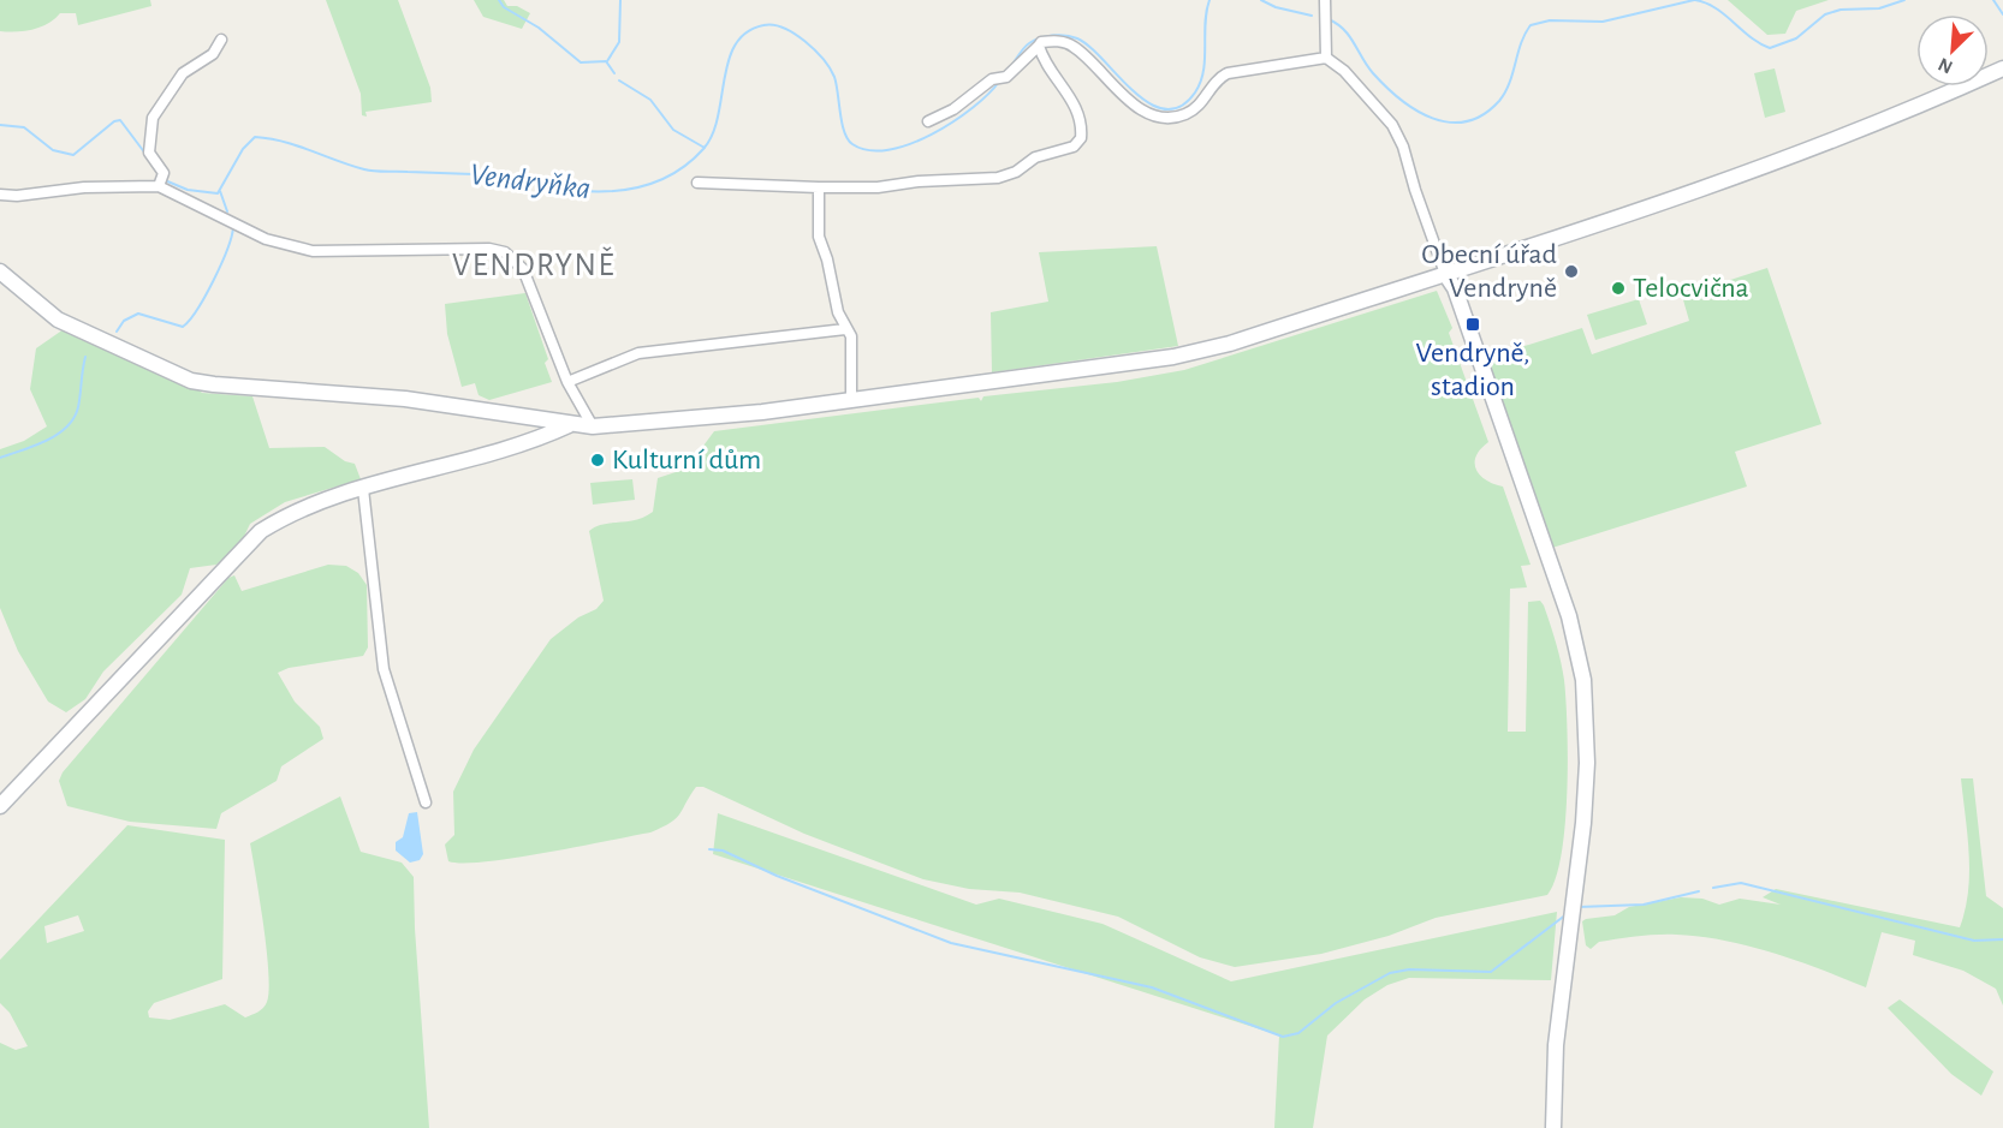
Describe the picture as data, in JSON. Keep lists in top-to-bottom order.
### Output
{
  "districts": ["VENDRYNĚ"],
  "water": ["Vendryňka"],
  "places": {
    "other": ["Obecní úřad Vendryně", "Telocvična", "Kulturní dům"],
    "transit": ["Vendryně, stadion"]
  },
  "north": "bottom left"
}
